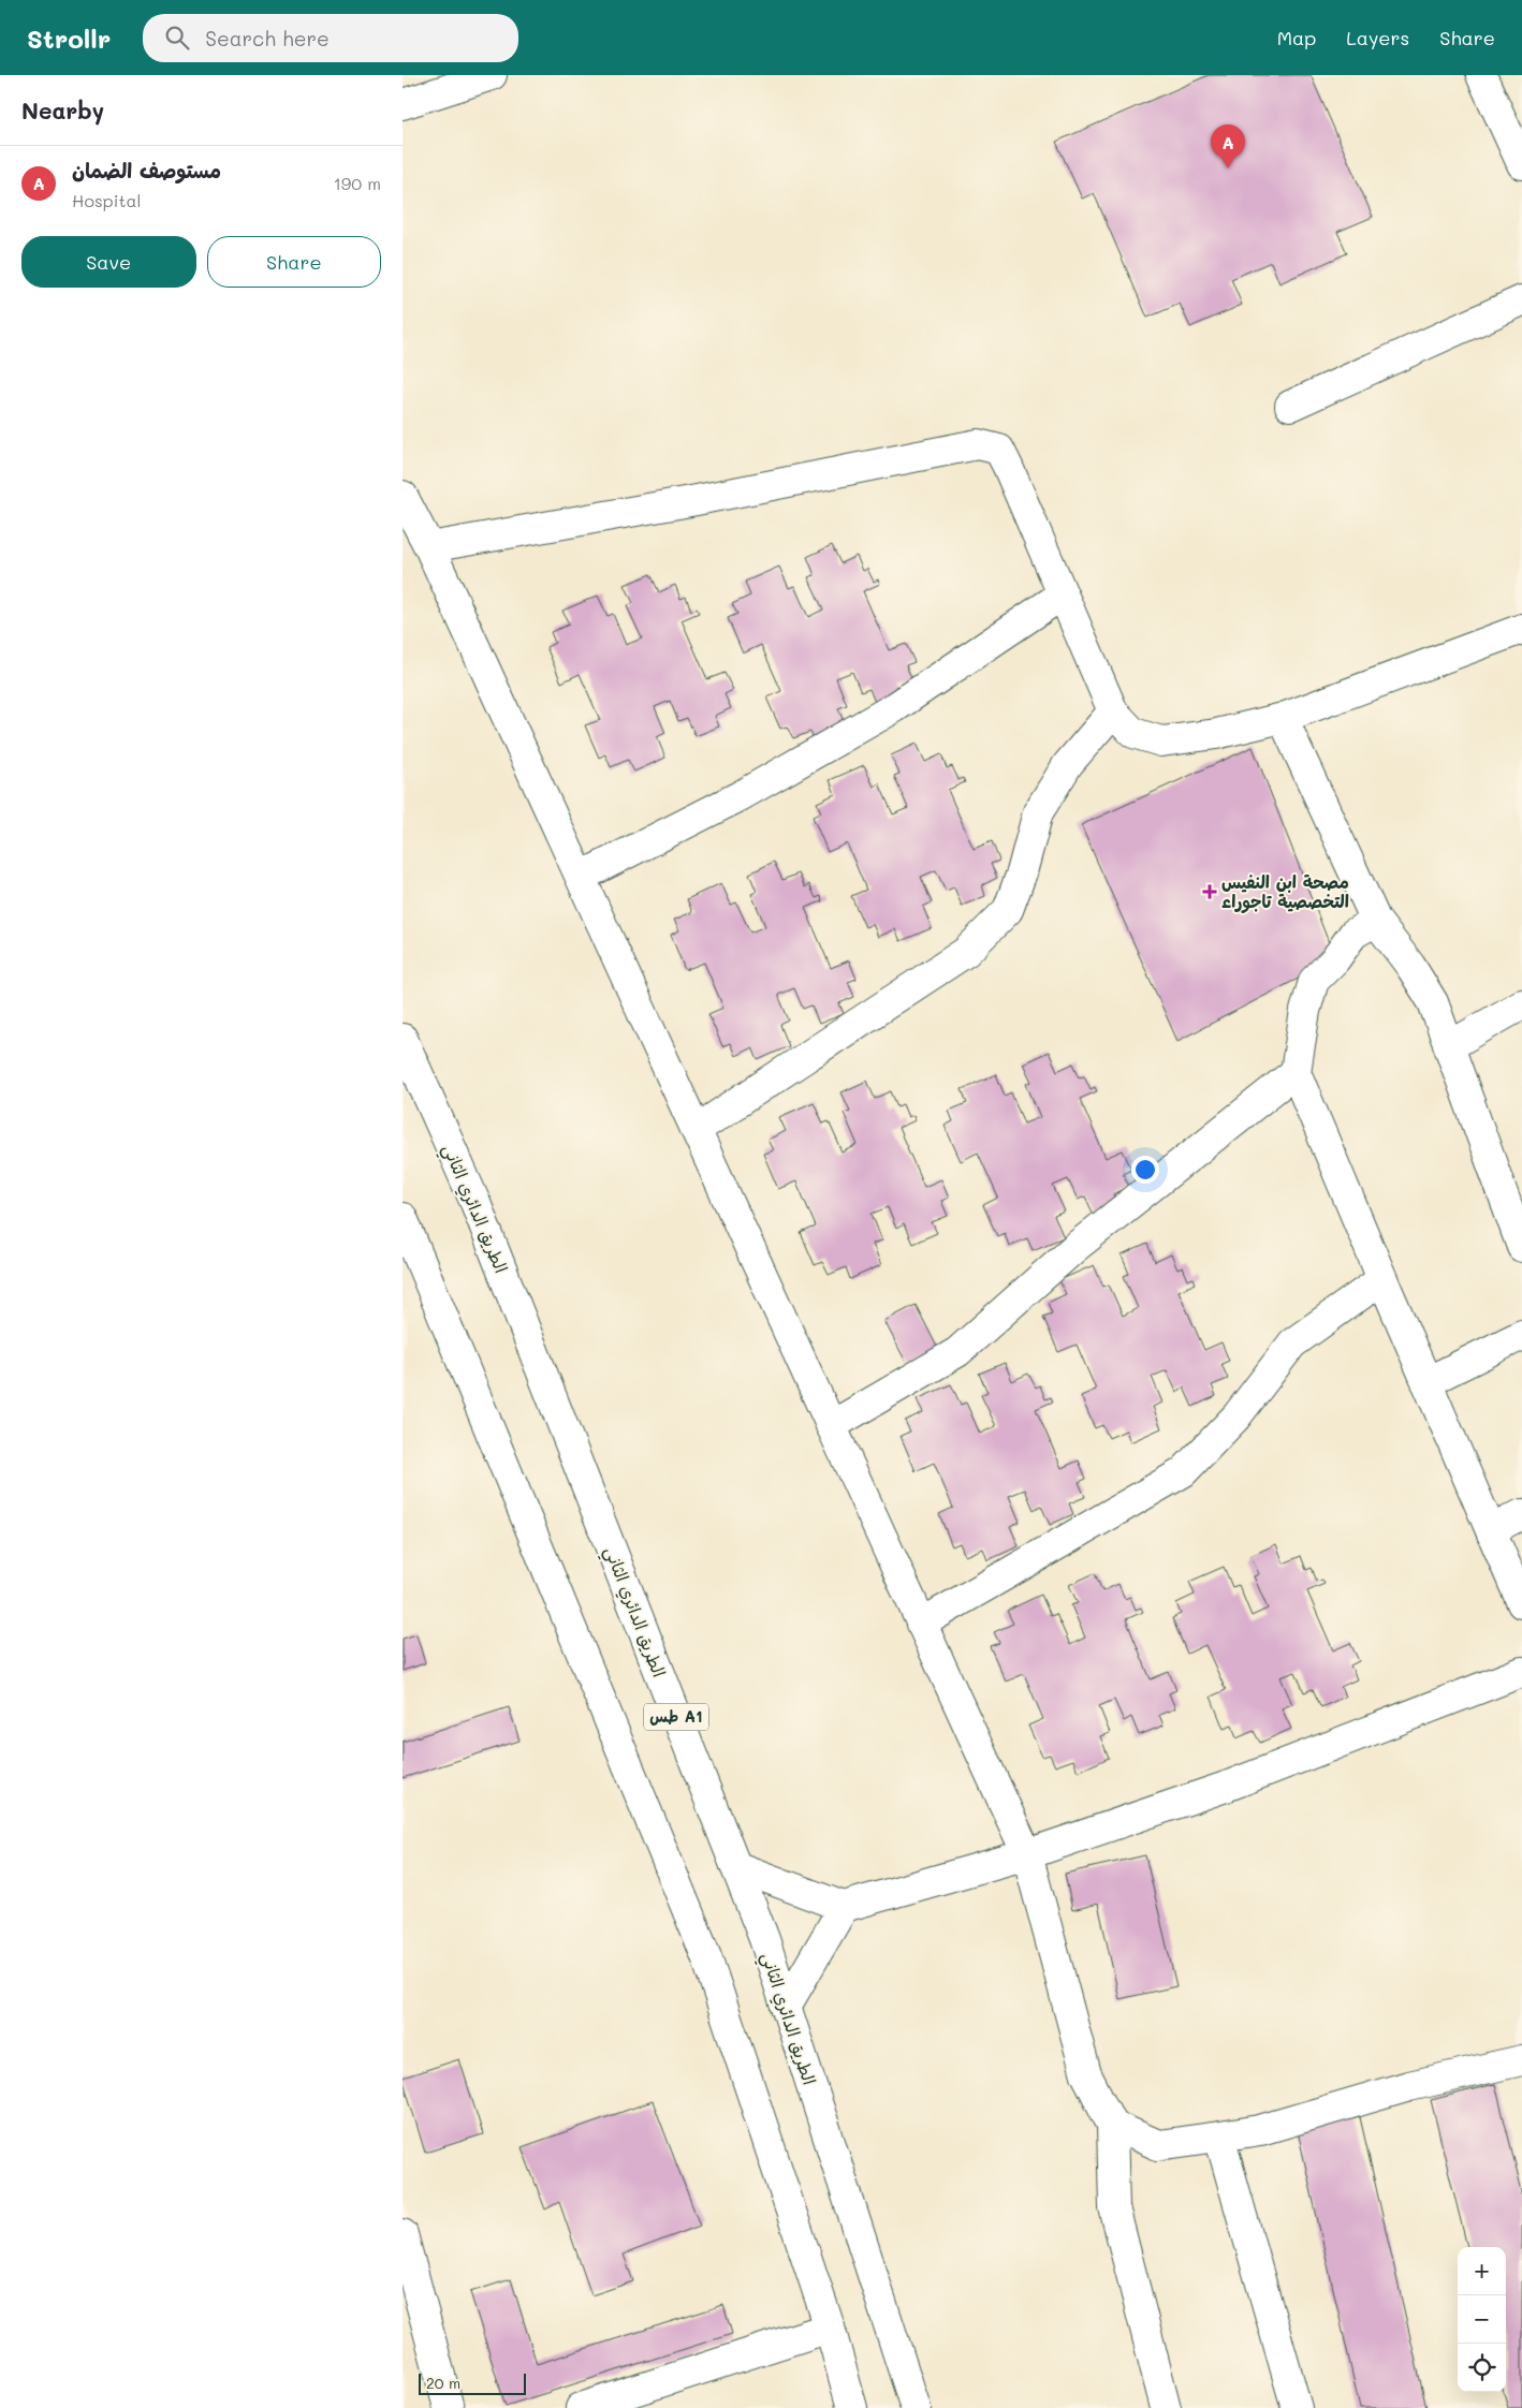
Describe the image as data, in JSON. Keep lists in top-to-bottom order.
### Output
{
  "streets": {
    "main road": ["الطريق الدائري الثاني", "طس A1"]
  },
  "places": {
    "health": ["مصحة ابن النفيس التخصصية تاجوراء"]
  },
  "scale_bar": "20 m",
  "page": {
    "header": "Strollr",
    "search": "Search here",
    "nav": ["Map", "Layers", "Share"],
    "heading": "Nearby",
    "pins": "A",
    "list": [
      {
        "mark": "A",
        "name": "مستوصف الضمان",
        "note": "Hospital",
        "value": "190 m"
      }
    ],
    "buttons": ["Save", "Share"],
    "map_buttons": ["+", "−"],
    "scale": "20 m"
  }
}
